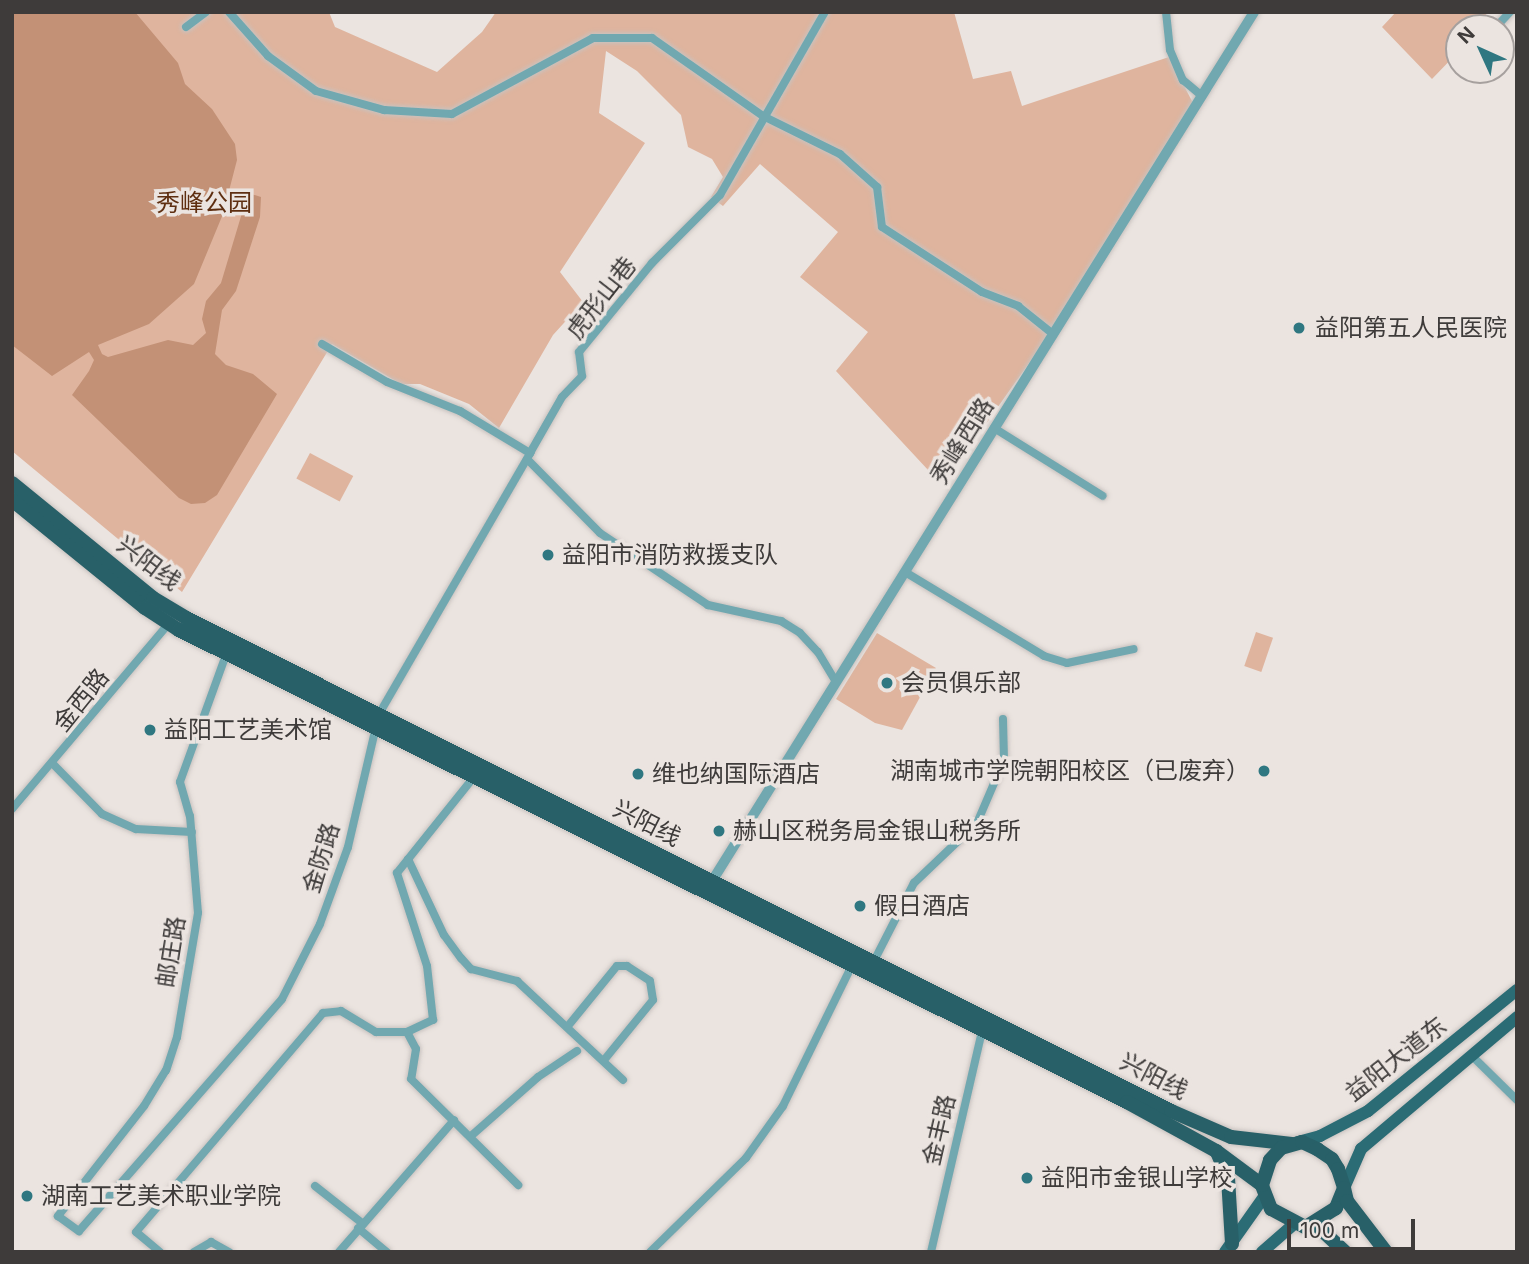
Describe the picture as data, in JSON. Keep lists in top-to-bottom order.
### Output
{
  "streets": {
    "highway": ["兴阳线"],
    "main road": ["益阳大道东"],
    "street": [
      "虎形山巷",
      "秀峰西路",
      "金西路",
      "金防路",
      "邮庄路",
      "金丰路"
    ]
  },
  "crossings": [
    ["虎形山巷", "金防路"],
    ["秀峰西路", "兴阳线"],
    ["兴阳线", "金西路"],
    ["兴阳线", "金防路"],
    ["兴阳线", "邮庄路"],
    ["兴阳线", "益阳大道东"],
    ["兴阳线", "金丰路"],
    ["金防路", "邮庄路"]
  ],
  "parks": ["秀峰公园"],
  "places": [
    "益阳第五人民医院",
    "益阳市消防救援支队",
    "会员俱乐部",
    "益阳工艺美术馆",
    "湖南城市学院朝阳校区（已废弃）",
    "维也纳国际酒店",
    "赫山区税务局金银山税务所",
    "假日酒店",
    "益阳市金银山学校",
    "湖南工艺美术职业学院"
  ],
  "scale_bar": "100 m",
  "north": "top left"
}
